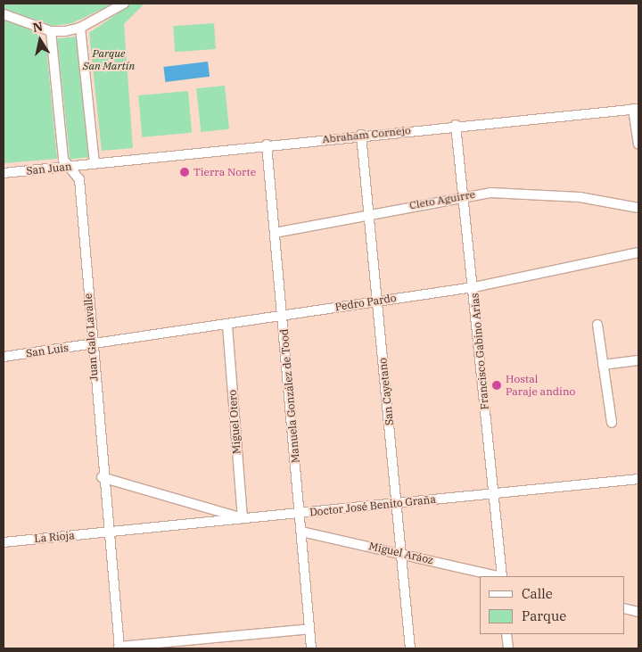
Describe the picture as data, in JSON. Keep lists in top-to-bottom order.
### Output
{
  "streets": {
    "street": [
      "Abraham Cornejo",
      "San Juan",
      "Cleto Aguirre",
      "Pedro Pardo",
      "Juan Galo Lavalle",
      "San Luis",
      "Francisco Gabino Arias",
      "San Cayetano",
      "Manuela González de Tood",
      "Miguel Otero",
      "Doctor José Benito Graña",
      "La Rioja",
      "Miguel Aráoz"
    ]
  },
  "crossings": [
    ["Abraham Cornejo", "San Juan"],
    ["Abraham Cornejo", "Francisco Gabino Arias"],
    ["Abraham Cornejo", "San Cayetano"],
    ["Abraham Cornejo", "Manuela González de Tood"],
    ["San Juan", "Juan Galo Lavalle"],
    ["Cleto Aguirre", "Francisco Gabino Arias"],
    ["Cleto Aguirre", "San Cayetano"],
    ["Cleto Aguirre", "Manuela González de Tood"],
    ["Pedro Pardo", "Juan Galo Lavalle"],
    ["Pedro Pardo", "San Luis"],
    ["Pedro Pardo", "Francisco Gabino Arias"],
    ["Pedro Pardo", "San Cayetano"],
    ["Pedro Pardo", "Manuela González de Tood"],
    ["Pedro Pardo", "Miguel Otero"],
    ["Juan Galo Lavalle", "San Luis"],
    ["Juan Galo Lavalle", "Doctor José Benito Graña"],
    ["Juan Galo Lavalle", "La Rioja"],
    ["Francisco Gabino Arias", "Doctor José Benito Graña"],
    ["San Cayetano", "Doctor José Benito Graña"],
    ["San Cayetano", "Miguel Aráoz"],
    ["Manuela González de Tood", "Doctor José Benito Graña"],
    ["Manuela González de Tood", "Miguel Aráoz"],
    ["Miguel Otero", "Doctor José Benito Graña"],
    ["Doctor José Benito Graña", "La Rioja"]
  ],
  "parks": ["Parque San Martín"],
  "places": ["Tierra Norte", "Hostal Paraje andino"],
  "legend": ["Calle", "Parque"],
  "north": "top"
}
